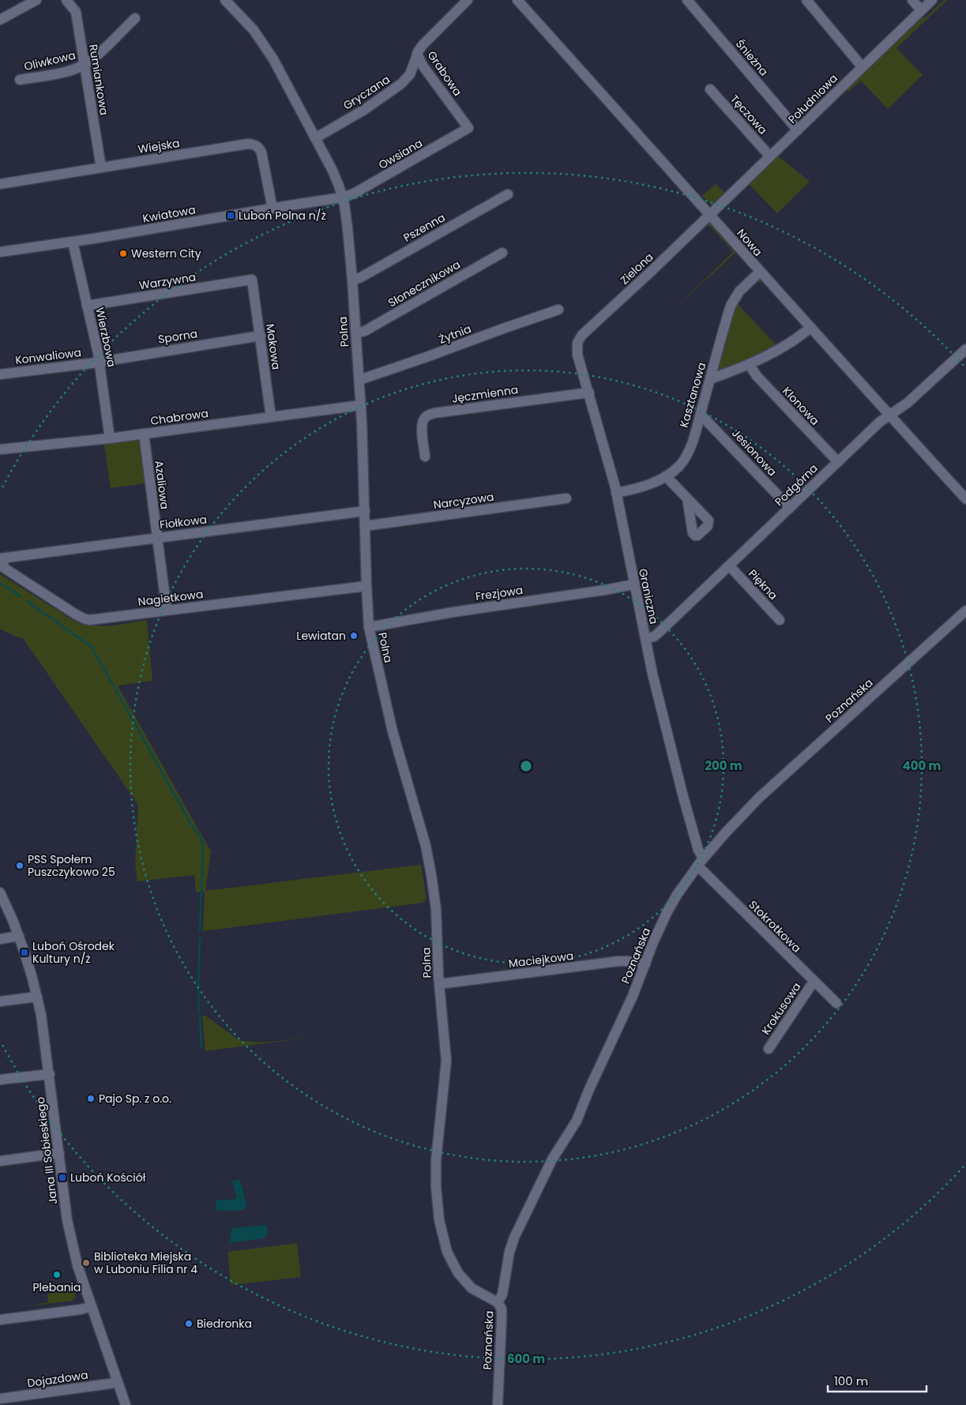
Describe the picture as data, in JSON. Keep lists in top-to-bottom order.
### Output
{
  "streets": {
    "street": [
      "Śnieżna",
      "Oliwkowa",
      "Grabowa",
      "Rumiankowa",
      "Gryczana",
      "Południowa",
      "Tęczowa",
      "Wiejska",
      "Owsiana",
      "Kwiatowa",
      "Pszenna",
      "Nowa",
      "Zielona",
      "Warzywna",
      "Słonecznikowa",
      "Polna",
      "Żytnia",
      "Sporna",
      "Wierzbowa",
      "Makowa",
      "Konwaliowa",
      "Jęczmienna",
      "Kasztanowa",
      "Klonowa",
      "Chabrowa",
      "Jesionowa",
      "Azaliowa",
      "Podgórna",
      "Narcyzowa",
      "Fiołkowa",
      "Piękna",
      "Frezjowa",
      "Graniczna",
      "Nagietkowa",
      "Poznańska",
      "Stokrotkowa",
      "Maciejkowa",
      "Krokusowa",
      "Jana III Sobieskiego",
      "Dojazdowa"
    ]
  },
  "crossings": [
    ["Śnieżna", "Południowa"],
    ["Oliwkowa", "Rumiankowa"],
    ["Grabowa", "Gryczana"],
    ["Grabowa", "Owsiana"],
    ["Rumiankowa", "Wiejska"],
    ["Gryczana", "Polna"],
    ["Południowa", "Tęczowa"],
    ["Południowa", "Nowa"],
    ["Południowa", "Zielona"],
    ["Wiejska", "Kwiatowa"],
    ["Owsiana", "Kwiatowa"],
    ["Owsiana", "Polna"],
    ["Kwiatowa", "Polna"],
    ["Kwiatowa", "Wierzbowa"],
    ["Pszenna", "Polna"],
    ["Nowa", "Zielona"],
    ["Nowa", "Kasztanowa"],
    ["Nowa", "Podgórna"],
    ["Zielona", "Graniczna"],
    ["Warzywna", "Wierzbowa"],
    ["Warzywna", "Makowa"],
    ["Słonecznikowa", "Polna"],
    ["Polna", "Żytnia"],
    ["Polna", "Chabrowa"],
    ["Polna", "Narcyzowa"],
    ["Polna", "Fiołkowa"],
    ["Polna", "Frezjowa"],
    ["Polna", "Nagietkowa"],
    ["Polna", "Poznańska"],
    ["Polna", "Maciejkowa"],
    ["Sporna", "Wierzbowa"],
    ["Sporna", "Makowa"],
    ["Sporna", "Konwaliowa"],
    ["Wierzbowa", "Konwaliowa"],
    ["Wierzbowa", "Chabrowa"],
    ["Makowa", "Chabrowa"],
    ["Jęczmienna", "Graniczna"],
    ["Kasztanowa", "Jesionowa"],
    ["Kasztanowa", "Graniczna"],
    ["Klonowa", "Podgórna"],
    ["Chabrowa", "Azaliowa"],
    ["Jesionowa", "Podgórna"],
    ["Azaliowa", "Fiołkowa"],
    ["Azaliowa", "Nagietkowa"],
    ["Podgórna", "Piękna"],
    ["Podgórna", "Graniczna"],
    ["Fiołkowa", "Nagietkowa"],
    ["Frezjowa", "Graniczna"],
    ["Graniczna", "Poznańska"],
    ["Graniczna", "Stokrotkowa"],
    ["Poznańska", "Stokrotkowa"],
    ["Poznańska", "Maciejkowa"],
    ["Stokrotkowa", "Krokusowa"],
    ["Jana III Sobieskiego", "Dojazdowa"]
  ],
  "places": {
    "transit": ["Luboń Polna n/ż", "Luboń Ośrodek Kultury n/ż", "Luboń Kościół"],
    "other": [
      "Western City",
      "Lewiatan",
      "PSS Społem Puszczykowo 25",
      "Pajo Sp. z o.o.",
      "Biblioteka Miejska w Luboniu Filia nr 4",
      "Plebania",
      "Biedronka"
    ]
  },
  "scale_bar": "100 m",
  "rings": ["200 m", "400 m", "600 m"]
}
